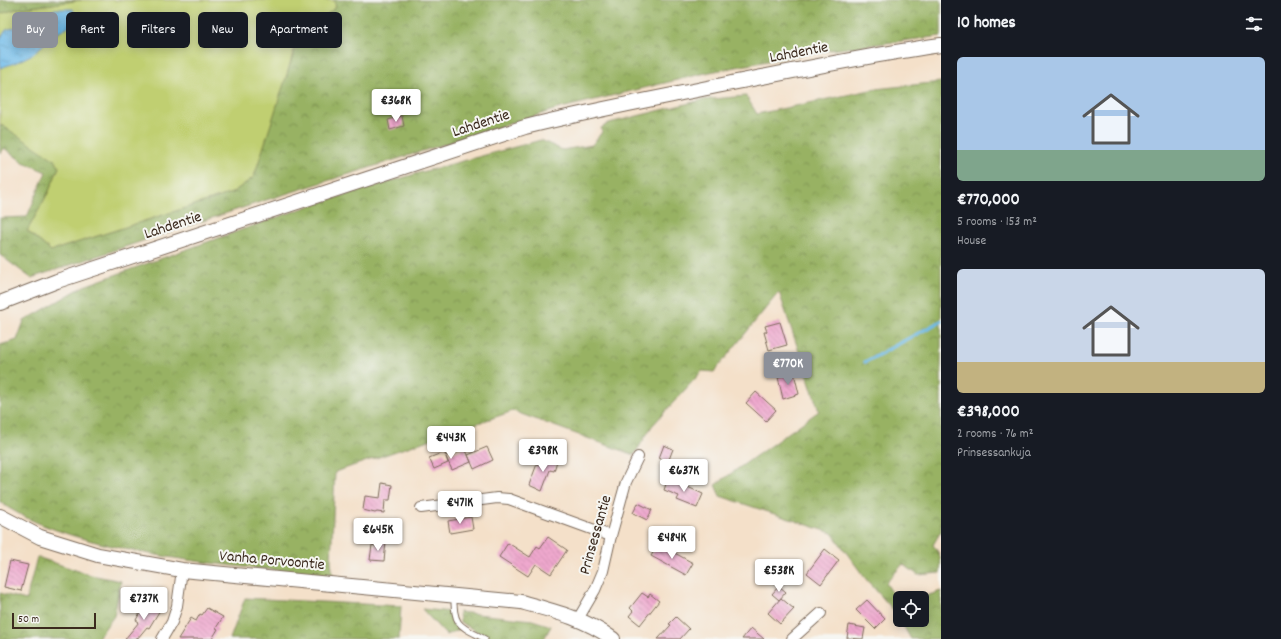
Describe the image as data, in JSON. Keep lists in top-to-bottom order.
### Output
{
  "streets": {
    "main road": ["Lahdentie", "Vanha Porvoontie"],
    "street": ["Prinsessantie"]
  },
  "crossings": [
    ["Prinsessantie", "Vanha Porvoontie"]
  ],
  "scale_bar": "50 m",
  "page": {
    "heading": "10 homes",
    "chip": [
      "Buy",
      "Rent",
      "Filters",
      "New",
      "Apartment"
    ],
    "list": [
      {
        "name": "€770,000",
        "note": "5 rooms · 153 m² · House"
      },
      {
        "name": "€398,000",
        "note": "2 rooms · 76 m² · Prinsessankuja"
      }
    ],
    "price": [
      "€368K",
      "€770K",
      "€443K",
      "€398K",
      "€637K",
      "€471K",
      "€645K",
      "€484K",
      "€538K",
      "€737K"
    ],
    "scale": "50 m"
  }
}
